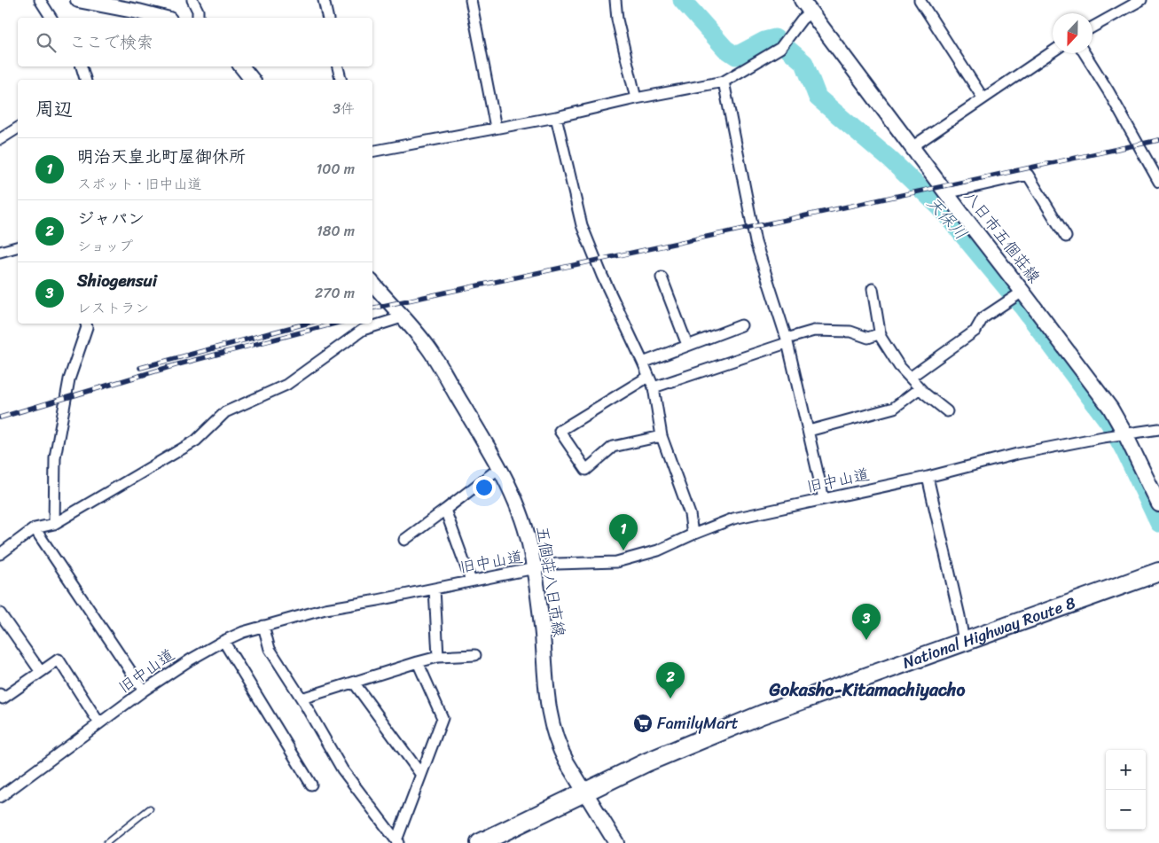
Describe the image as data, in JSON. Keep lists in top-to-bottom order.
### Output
{
  "streets": {
    "highway": ["National Highway Route 8"],
    "main road": ["八日市五個荘線", "五個荘八日市線"],
    "street": ["旧中山道"]
  },
  "crossings": [
    ["八日市五個荘線", "旧中山道"],
    ["旧中山道", "五個荘八日市線"],
    ["五個荘八日市線", "National Highway Route 8"]
  ],
  "districts": ["Gokasho-Kitamachiyacho"],
  "water": ["天保川"],
  "places": {
    "supermarket": ["FamilyMart"]
  },
  "north": "bottom",
  "page": {
    "search": "ここで検索",
    "heading": ["周辺", "3件"],
    "list": [
      {
        "mark": "1",
        "name": "明治天皇北町屋御休所",
        "note": "スポット · 旧中山道",
        "value": "100 m"
      },
      {
        "mark": "2",
        "name": "ジャパン",
        "note": "ショップ",
        "value": "180 m"
      },
      {
        "mark": "3",
        "name": "Shiogensui",
        "note": "レストラン",
        "value": "270 m"
      }
    ],
    "pins": ["1", "3", "2"],
    "map_buttons": ["+", "−"]
  }
}
